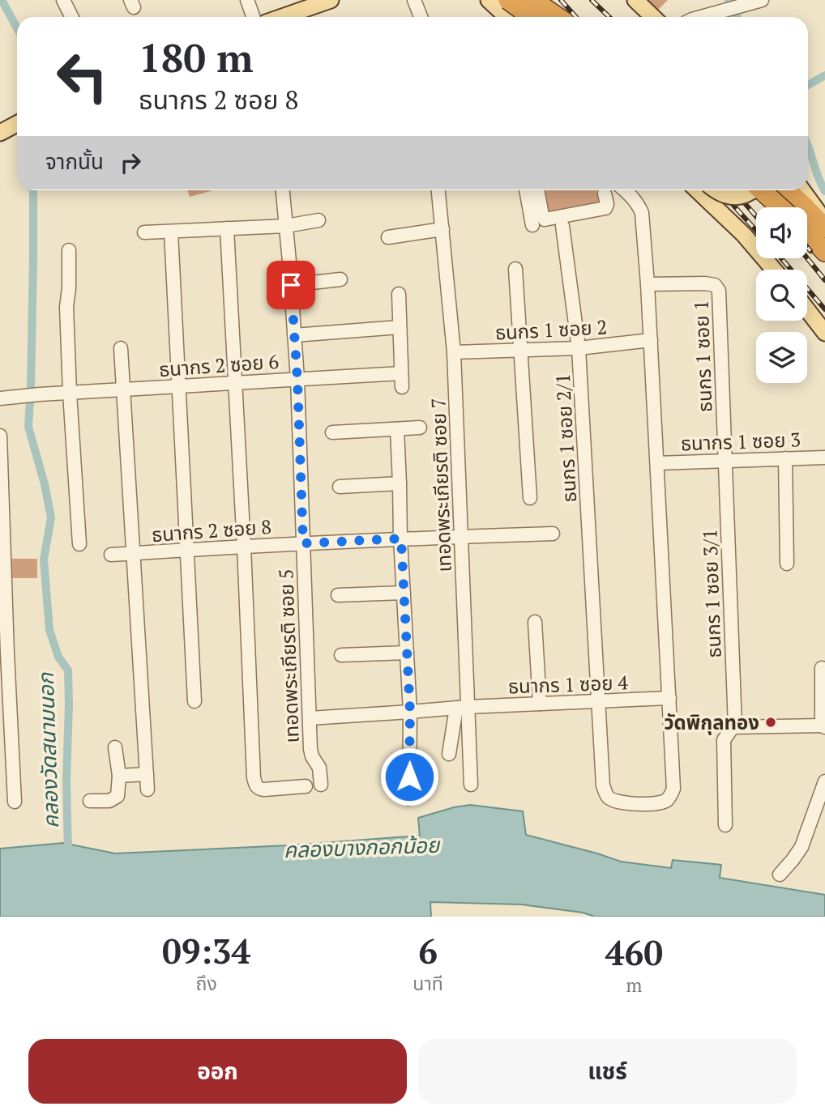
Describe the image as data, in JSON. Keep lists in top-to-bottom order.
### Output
{
  "streets": {
    "street": [
      "ธนกร 1 ซอย 2",
      "ธนกร 1 ซอย 1",
      "ธนากร 2 ซอย 6",
      "ธนกร 1 ซอย 2/1",
      "ธนากร 1 ซอย 3",
      "เทอดพระเกียรติ ซอย 7",
      "ธนากร 2 ซอย 8",
      "ธนกร 1 ซอย 3/1",
      "เทอดพระเกียรติ ซอย 5",
      "ธนากร 1 ซอย 4"
    ]
  },
  "crossings": [
    ["ธนกร 1 ซอย 2", "ธนกร 1 ซอย 2/1"],
    ["ธนกร 1 ซอย 2", "เทอดพระเกียรติ ซอย 7"],
    ["ธนกร 1 ซอย 1", "ธนากร 1 ซอย 3"],
    ["ธนกร 1 ซอย 1", "ธนกร 1 ซอย 3/1"],
    ["ธนากร 2 ซอย 6", "เทอดพระเกียรติ ซอย 5"],
    ["ธนกร 1 ซอย 2/1", "ธนากร 1 ซอย 4"],
    ["ธนากร 1 ซอย 3", "ธนกร 1 ซอย 3/1"],
    ["เทอดพระเกียรติ ซอย 7", "ธนากร 2 ซอย 8"],
    ["เทอดพระเกียรติ ซอย 7", "ธนากร 1 ซอย 4"],
    ["ธนากร 2 ซอย 8", "เทอดพระเกียรติ ซอย 5"],
    ["เทอดพระเกียรติ ซอย 5", "ธนากร 1 ซอย 4"]
  ],
  "water": ["คลองวัดสนามนอก", "คลองบางกอกน้อย"],
  "places": ["วัดพิกุลทอง"],
  "page": {
    "turn": ["180 m", "ธนากร 2 ซอย 8"],
    "then": "จากนั้น",
    "eta": [
      "09:34",
      "ถึง",
      "6",
      "นาที",
      "460",
      "m"
    ],
    "buttons": ["ออก", "แชร์"]
  }
}
